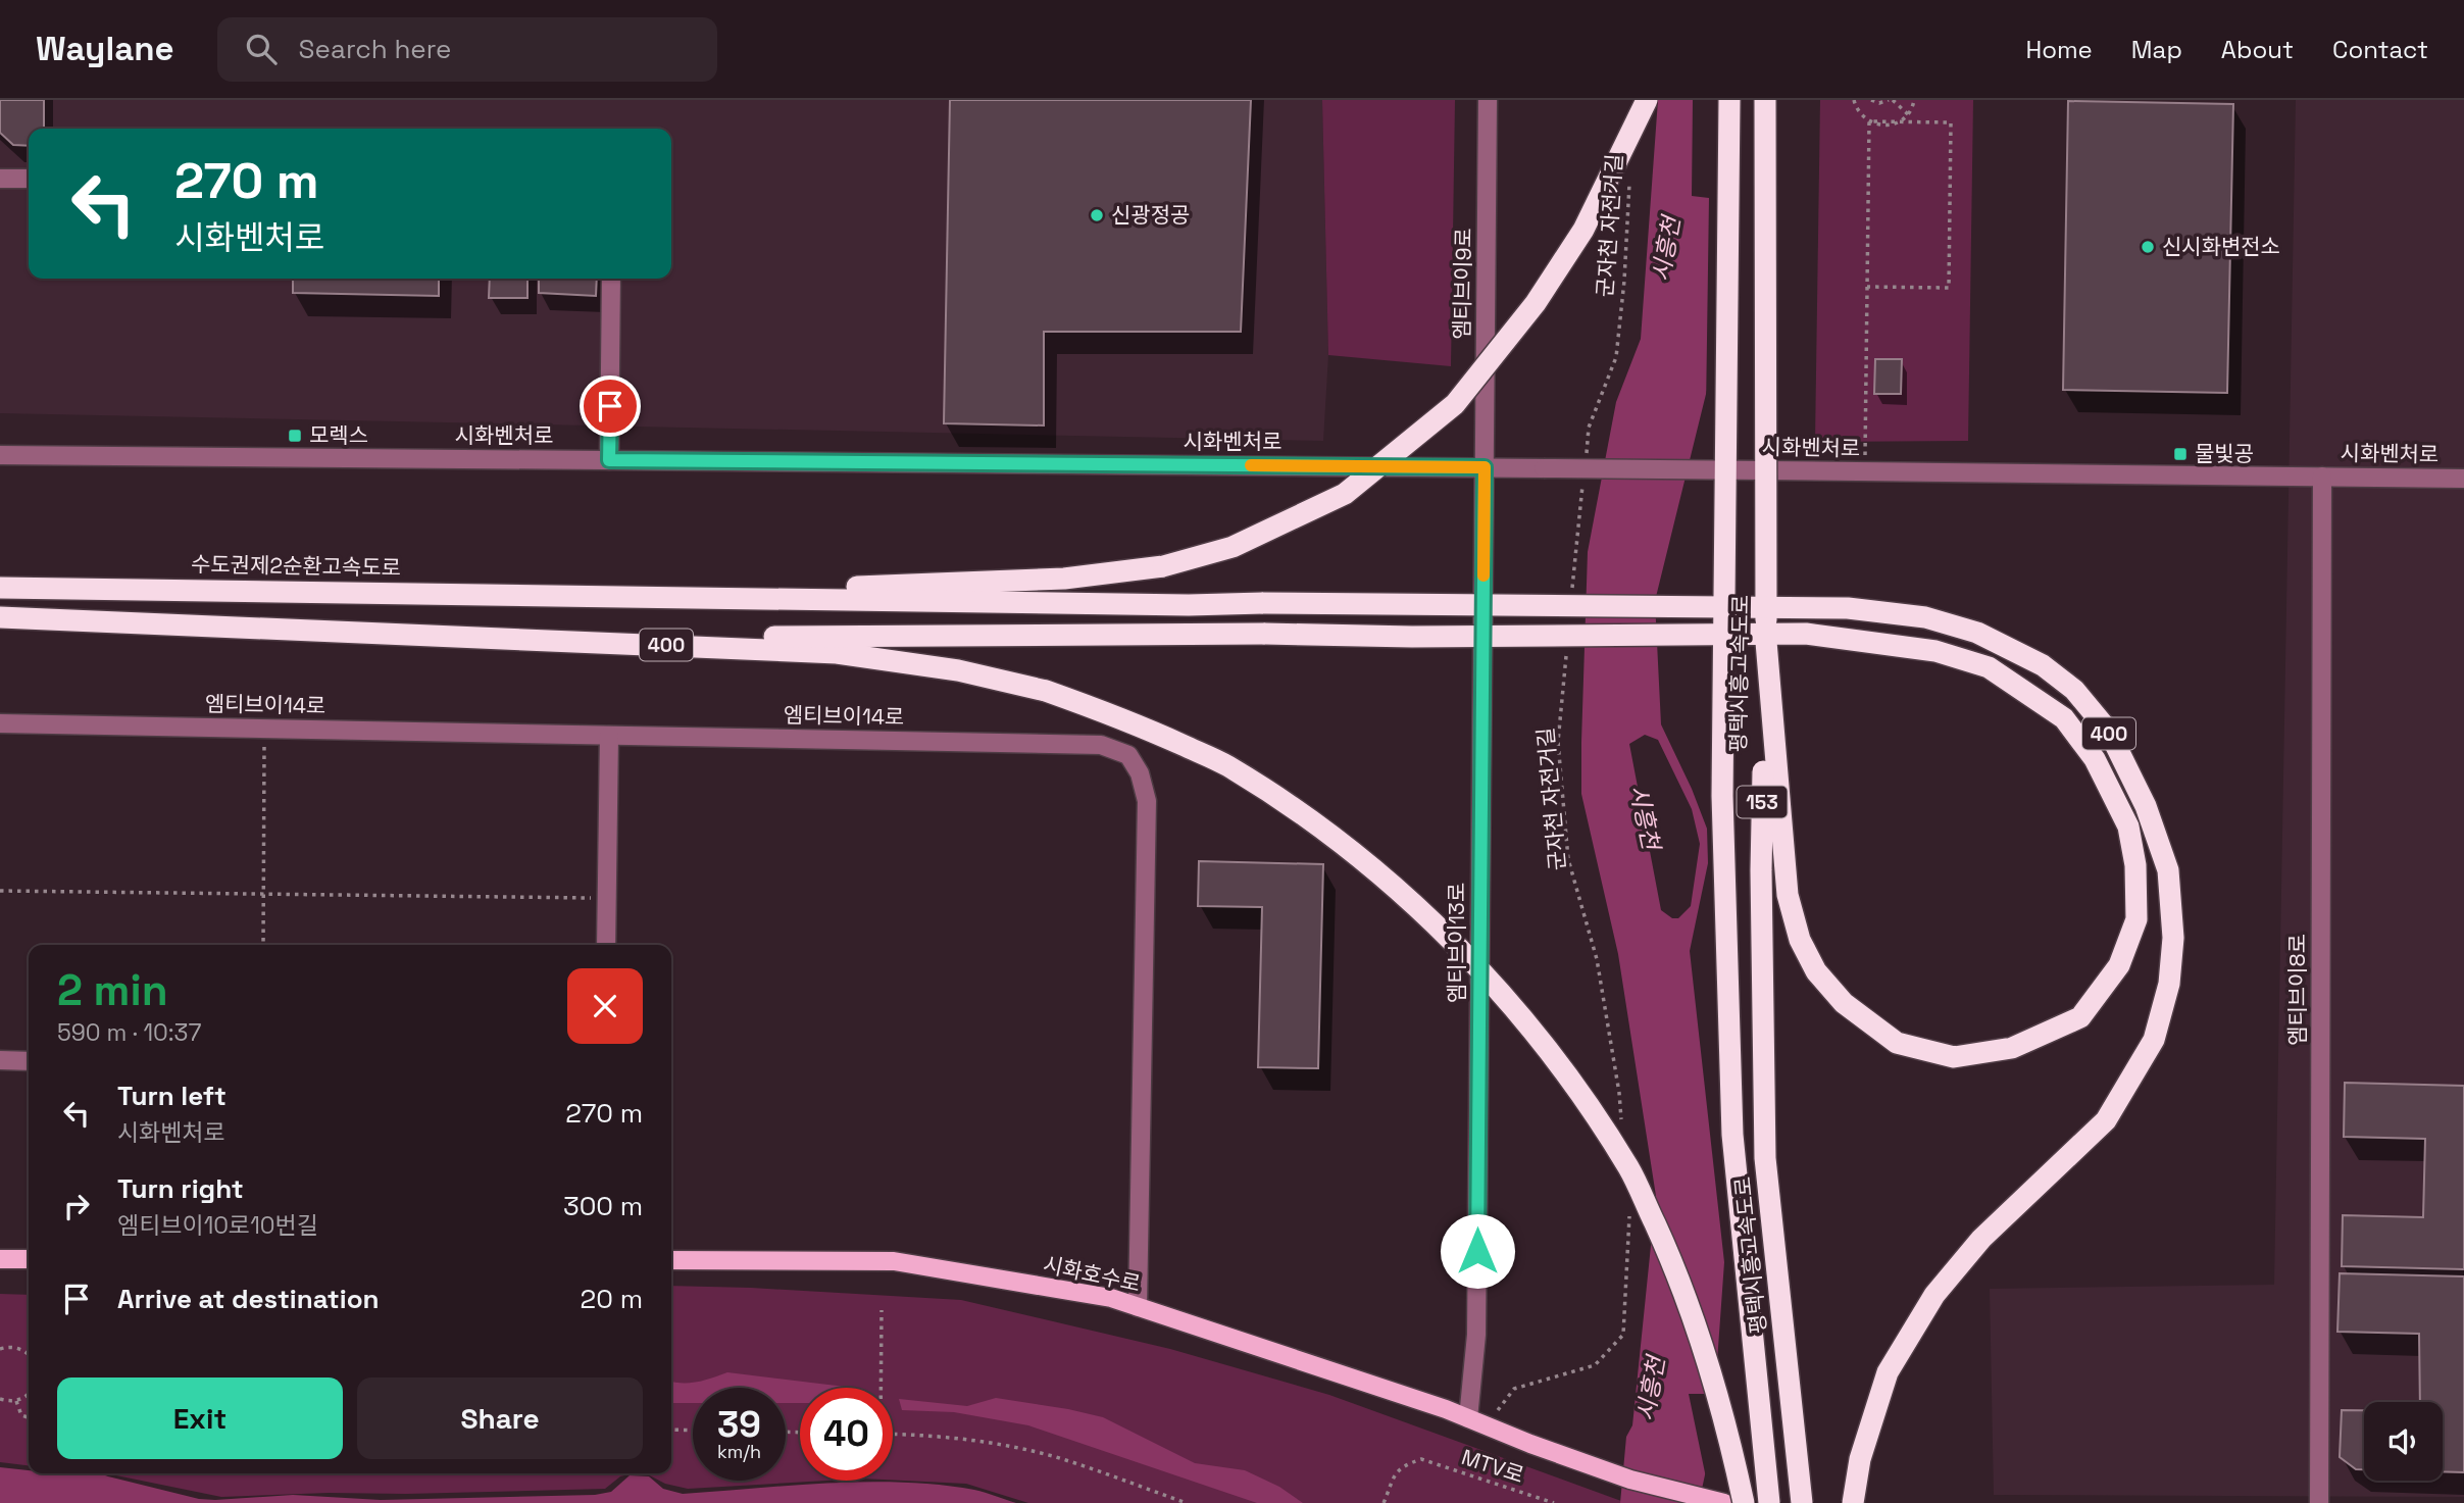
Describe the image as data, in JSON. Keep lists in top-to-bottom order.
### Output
{
  "streets": {
    "highway": [
      "수도권제2순환고속도로",
      "400",
      "평택시흥고속도로",
      "153"
    ],
    "main road": ["시화호수로"],
    "street": [
      "엠티브이9로",
      "시화벤처로",
      "엠티브이14로",
      "엠티브이13로",
      "엠티브이8로"
    ],
    "path": ["군자천 자전거길", "MTV로"]
  },
  "crossings": [
    ["엠티브이9로", "시화벤처로"],
    ["엠티브이9로", "엠티브이13로"],
    ["시화벤처로", "엠티브이13로"],
    ["시화벤처로", "엠티브이8로"],
    ["수도권제2순환고속도로", "400"],
    ["엠티브이14로", "시화호수로"],
    ["엠티브이13로", "시화호수로"]
  ],
  "water": ["시흥천"],
  "places": {
    "other": ["신광정공", "신시화변전소"],
    "transit": ["모렉스", "물빛공"]
  },
  "page": {
    "header": "Waylane",
    "search": "Search here",
    "nav": [
      "Home",
      "Map",
      "About",
      "Contact"
    ],
    "turn": ["270 m", "시화벤처로"],
    "heading": ["2 min", "590 m · 10:37"],
    "list": [
      {
        "name": "Turn left",
        "note": "시화벤처로",
        "value": "270 m"
      },
      {
        "name": "Turn right",
        "note": "엠티브이10로10번길",
        "value": "300 m"
      },
      {
        "name": "Arrive at destination",
        "value": "20 m"
      }
    ],
    "buttons": ["Exit", "Share"],
    "speed": "39 km/h",
    "limit": "40"
  }
}
